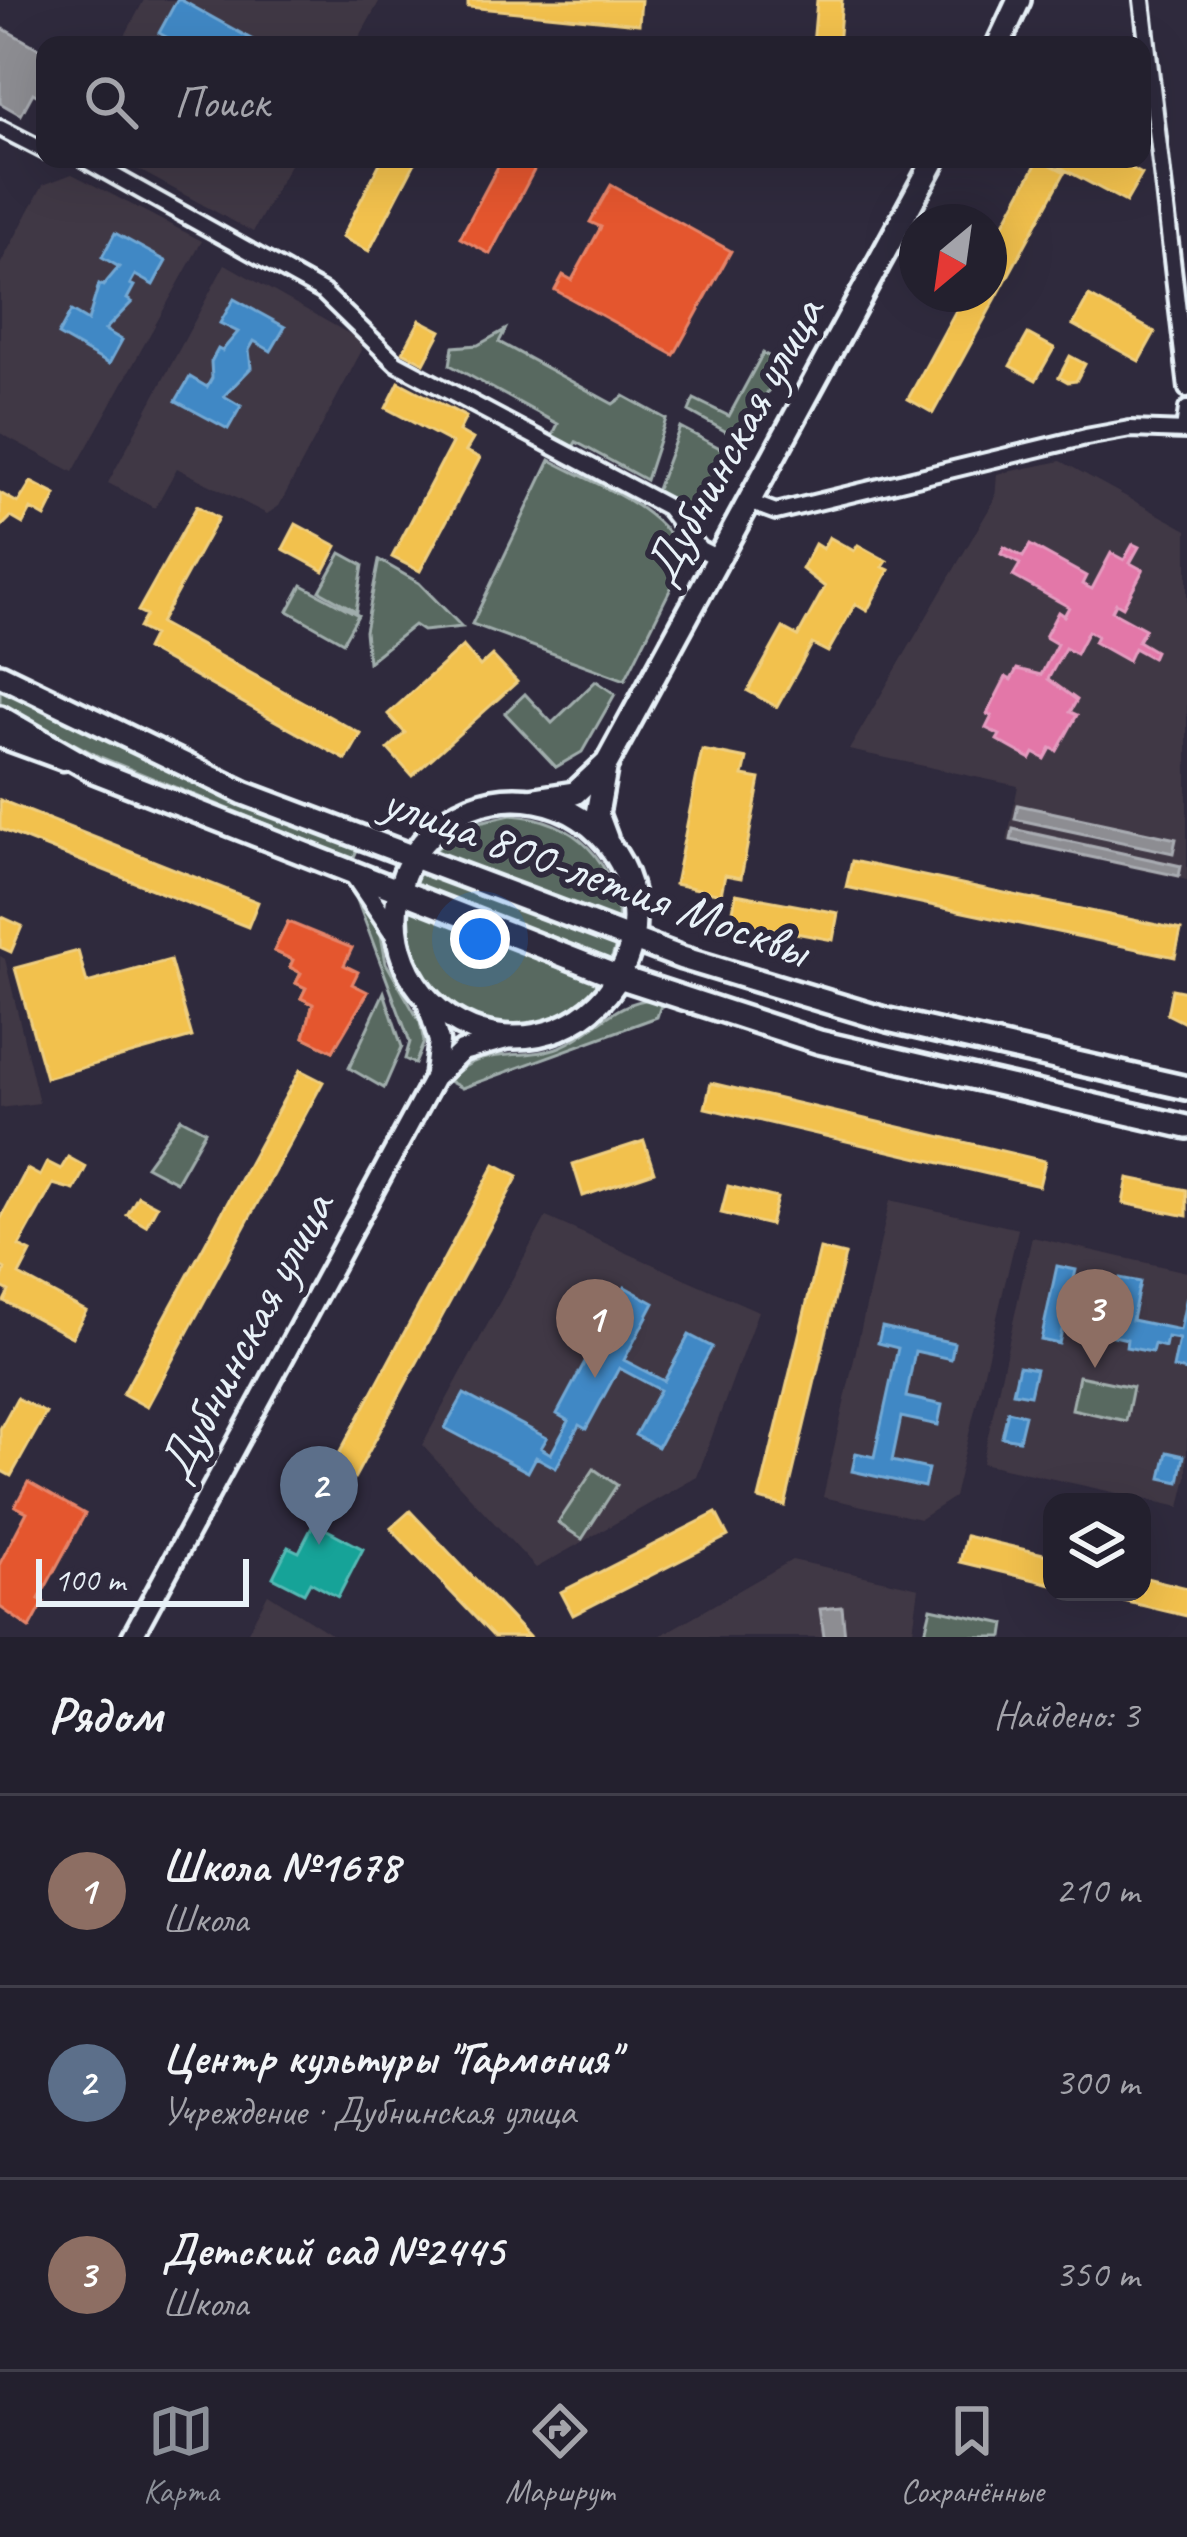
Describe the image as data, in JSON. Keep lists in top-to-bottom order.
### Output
{
  "streets": {
    "main road": ["Дубнинская улица", "улица 800-летия Москвы"]
  },
  "crossings": [
    ["Дубнинская улица", "улица 800-летия Москвы"]
  ],
  "scale_bar": "100 m",
  "north": "bottom left",
  "page": {
    "search": "Поиск",
    "pins": ["3", "1", "2"],
    "scale": "100 m",
    "heading": ["Рядом", "Найдено: 3"],
    "list": [
      {
        "mark": "1",
        "name": "Школа №1678",
        "note": "Школа",
        "value": "210 m"
      },
      {
        "mark": "2",
        "name": "Центр культуры \"Гармония\"",
        "note": "Учреждение · Дубнинская улица",
        "value": "300 m"
      },
      {
        "mark": "3",
        "name": "Детский сад №2445",
        "note": "Школа",
        "value": "350 m"
      }
    ],
    "nav": ["Карта", "Маршрут", "Сохранённые"]
  }
}
